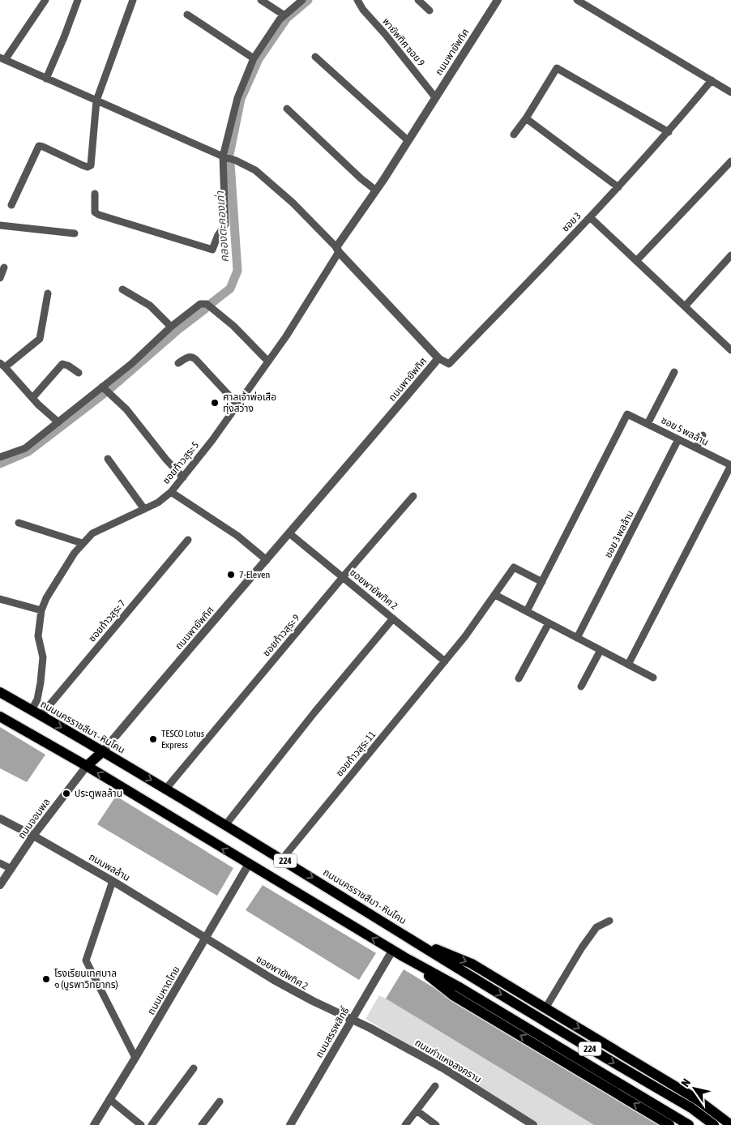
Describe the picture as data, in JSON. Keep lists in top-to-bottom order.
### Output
{
  "streets": {
    "main road": ["ถนนนครราชสีมา - หินโคน", "224"],
    "street": [
      "พายัพทิศ ซอย 9",
      "ถนนพายัพทิศ",
      "ซอย 3",
      "ซอย 5 พลล้าน",
      "ซอยท้าวสุระ 5",
      "ซอย 3 พลล้าน",
      "ซอยพายัพทิศ 2",
      "ซอยท้าวสุระ 7",
      "ซอยท้าวสุระ 9",
      "ซอยท้าวสุระ 11",
      "ถนนจอมพล",
      "ถนนพลล้าน",
      "ถนนมหาดไทย",
      "ถนนสรรพสิทธิ์",
      "ถนนกำแหงสงคราม"
    ]
  },
  "crossings": [
    ["พายัพทิศ ซอย 9", "ถนนพายัพทิศ"],
    ["ถนนพายัพทิศ", "ซอย 3"],
    ["ถนนพายัพทิศ", "ซอยท้าวสุระ 5"],
    ["ถนนพายัพทิศ", "ซอยพายัพทิศ 2"],
    ["ถนนพายัพทิศ", "ถนนนครราชสีมา - หินโคน"],
    ["ซอย 5 พลล้าน", "ซอย 3 พลล้าน"],
    ["ซอย 5 พลล้าน", "ซอยท้าวสุระ 11"],
    ["ซอยท้าวสุระ 5", "ซอยท้าวสุระ 7"],
    ["ซอยท้าวสุระ 5", "ถนนนครราชสีมา - หินโคน"],
    ["ซอยพายัพทิศ 2", "ซอยท้าวสุระ 9"],
    ["ซอยพายัพทิศ 2", "ซอยท้าวสุระ 11"],
    ["ซอยพายัพทิศ 2", "ถนนพลล้าน"],
    ["ซอยพายัพทิศ 2", "ถนนมหาดไทย"],
    ["ซอยพายัพทิศ 2", "ถนนสรรพสิทธิ์"],
    ["ซอยพายัพทิศ 2", "ถนนกำแหงสงคราม"],
    ["ซอยท้าวสุระ 7", "ถนนนครราชสีมา - หินโคน"],
    ["ซอยท้าวสุระ 9", "ถนนนครราชสีมา - หินโคน"],
    ["ถนนนครราชสีมา - หินโคน", "ซอยท้าวสุระ 11"],
    ["ถนนจอมพล", "ถนนพลล้าน"],
    ["ถนนพลล้าน", "ถนนมหาดไทย"],
    ["ถนนสรรพสิทธิ์", "ถนนกำแหงสงคราม"]
  ],
  "water": ["คลองตะคองเก่า"],
  "places": [
    "ศาลเจ้าพ่อเสือ ทุ่งสว่าง",
    "7-Eleven",
    "TESCO Lotus Express",
    "ประตูพลล้าน",
    "โรงเรียนเทศบาล ๑ (บูรพาวิทยากร)"
  ],
  "north": "top left"
}
